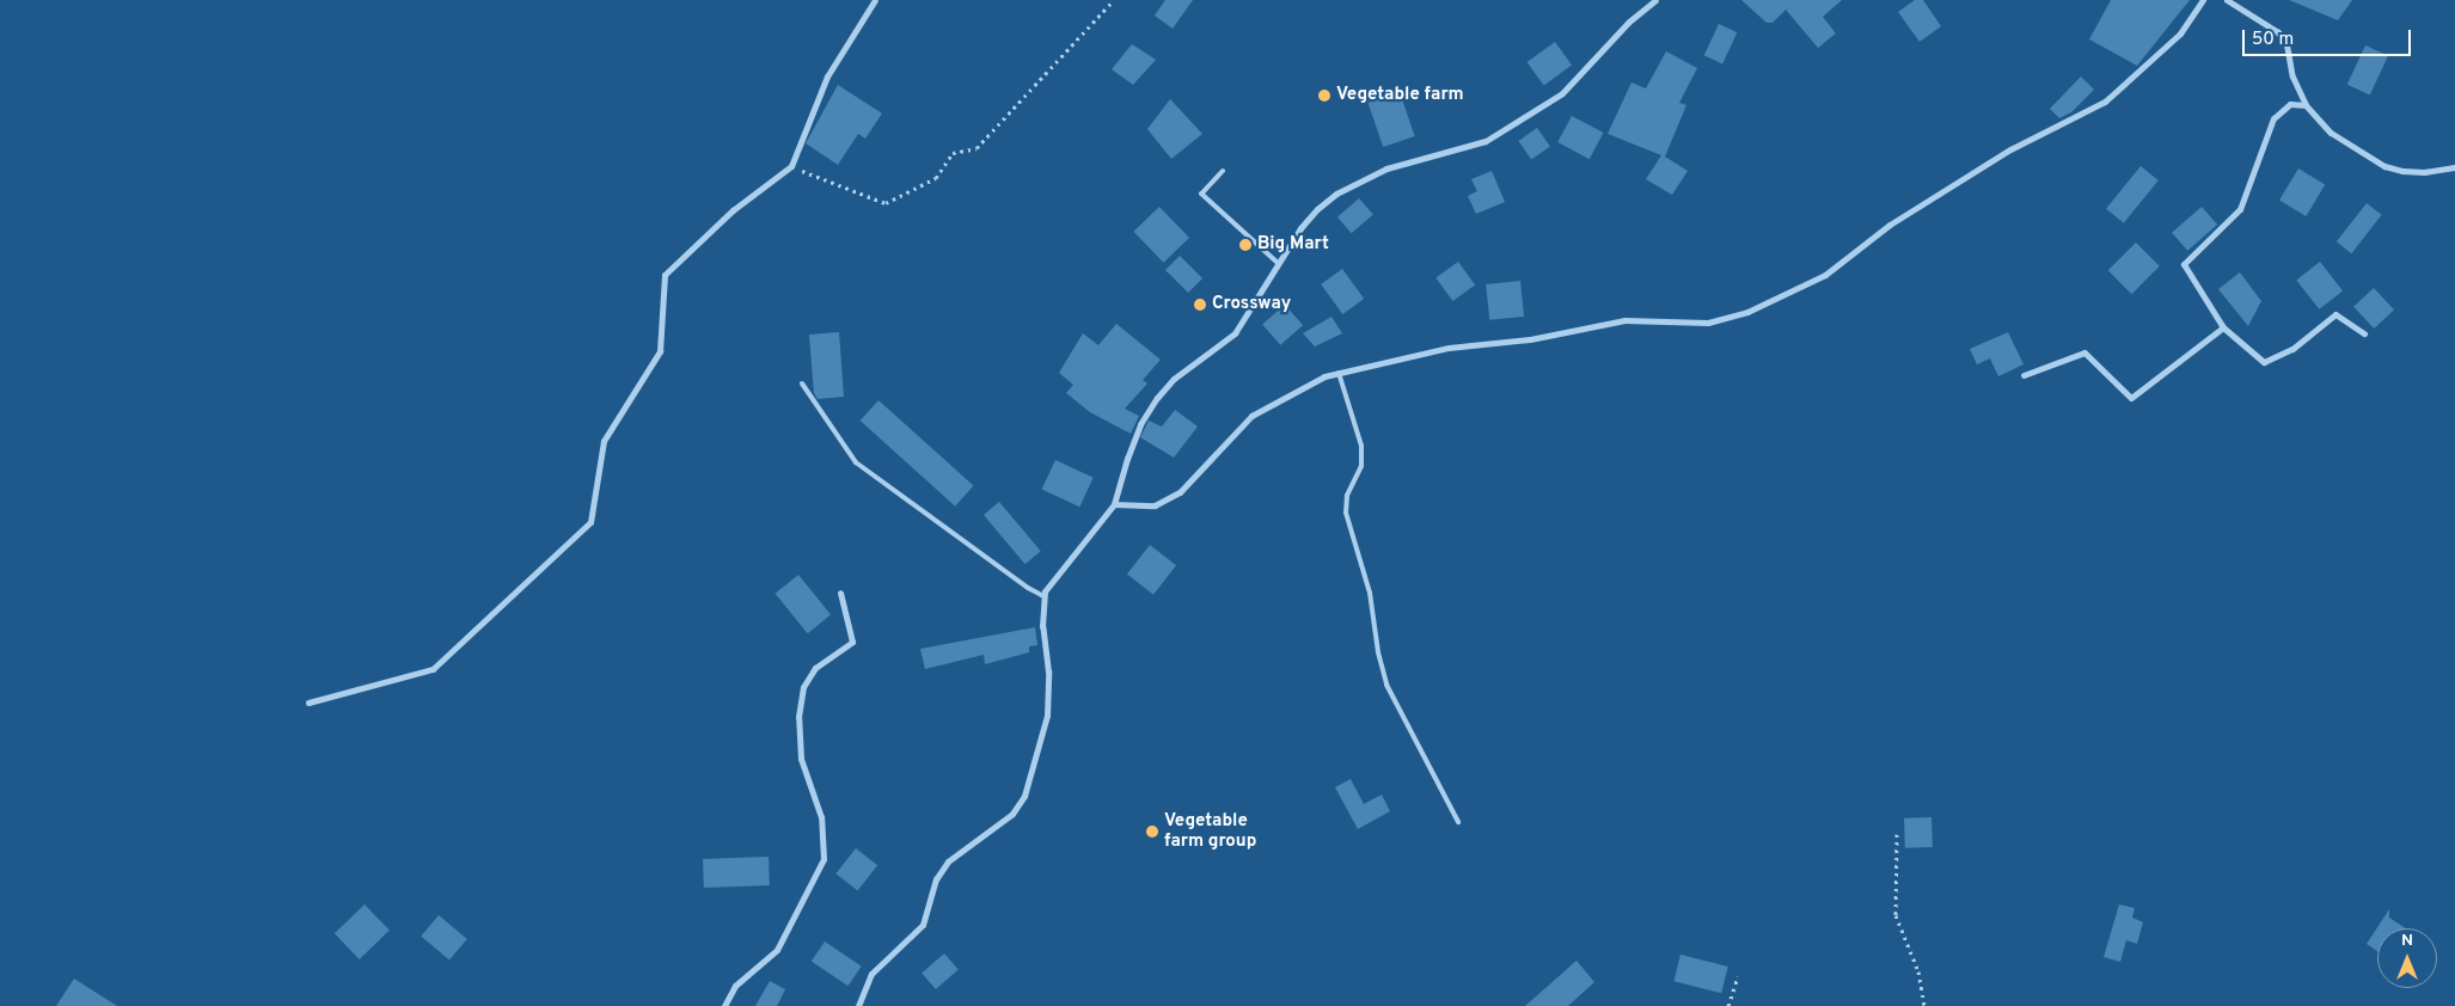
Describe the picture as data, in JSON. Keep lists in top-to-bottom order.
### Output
{
  "places": [
    "Vegetable farm",
    "Big Mart",
    "Crossway",
    "Vegetable farm group"
  ],
  "scale_bar": "50 m",
  "north": "top"
}
